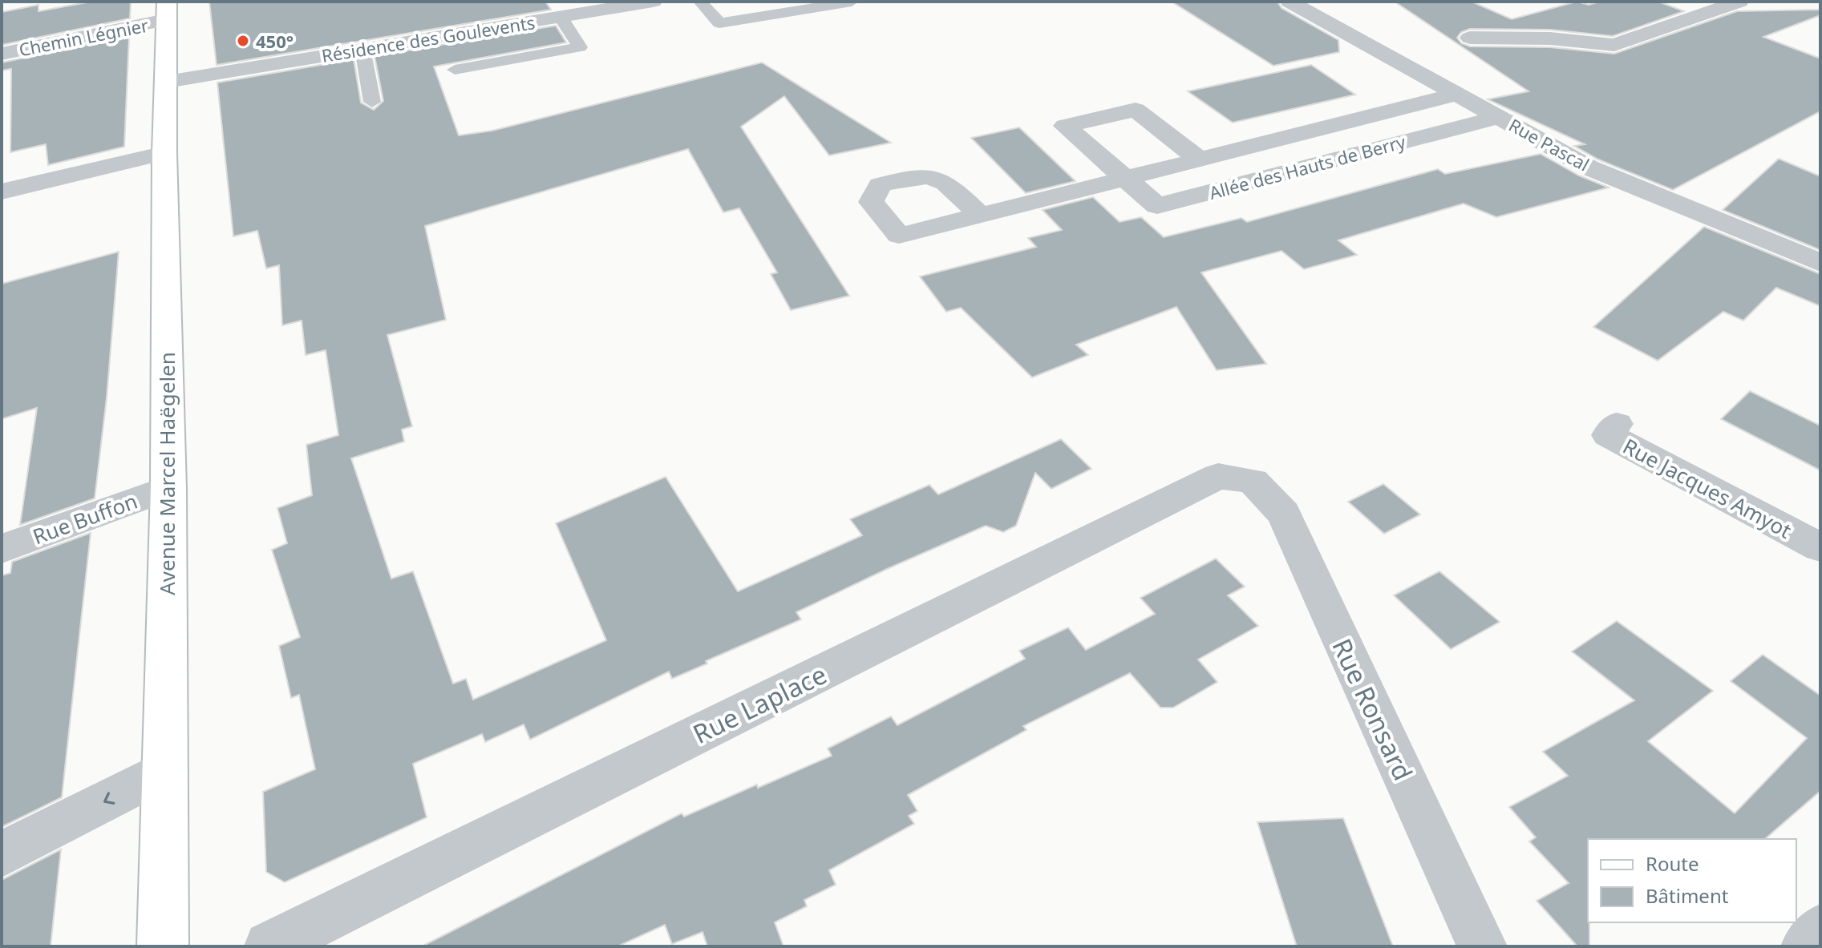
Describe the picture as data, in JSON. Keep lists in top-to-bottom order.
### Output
{
  "streets": {
    "main road": ["Avenue Marcel Haëgelen"],
    "street": [
      "Chemin Légnier",
      "Résidence des Goulevents",
      "Rue Pascal",
      "Allée des Hauts de Berry",
      "Rue Jacques Amyot",
      "Rue Buffon",
      "Rue Laplace",
      "Rue Ronsard"
    ]
  },
  "crossings": [
    ["Chemin Légnier", "Avenue Marcel Haëgelen"],
    ["Résidence des Goulevents", "Avenue Marcel Haëgelen"],
    ["Rue Pascal", "Allée des Hauts de Berry"],
    ["Avenue Marcel Haëgelen", "Rue Buffon"],
    ["Rue Laplace", "Rue Ronsard"]
  ],
  "places": ["450°"],
  "legend": ["Route", "Bâtiment"]
}
